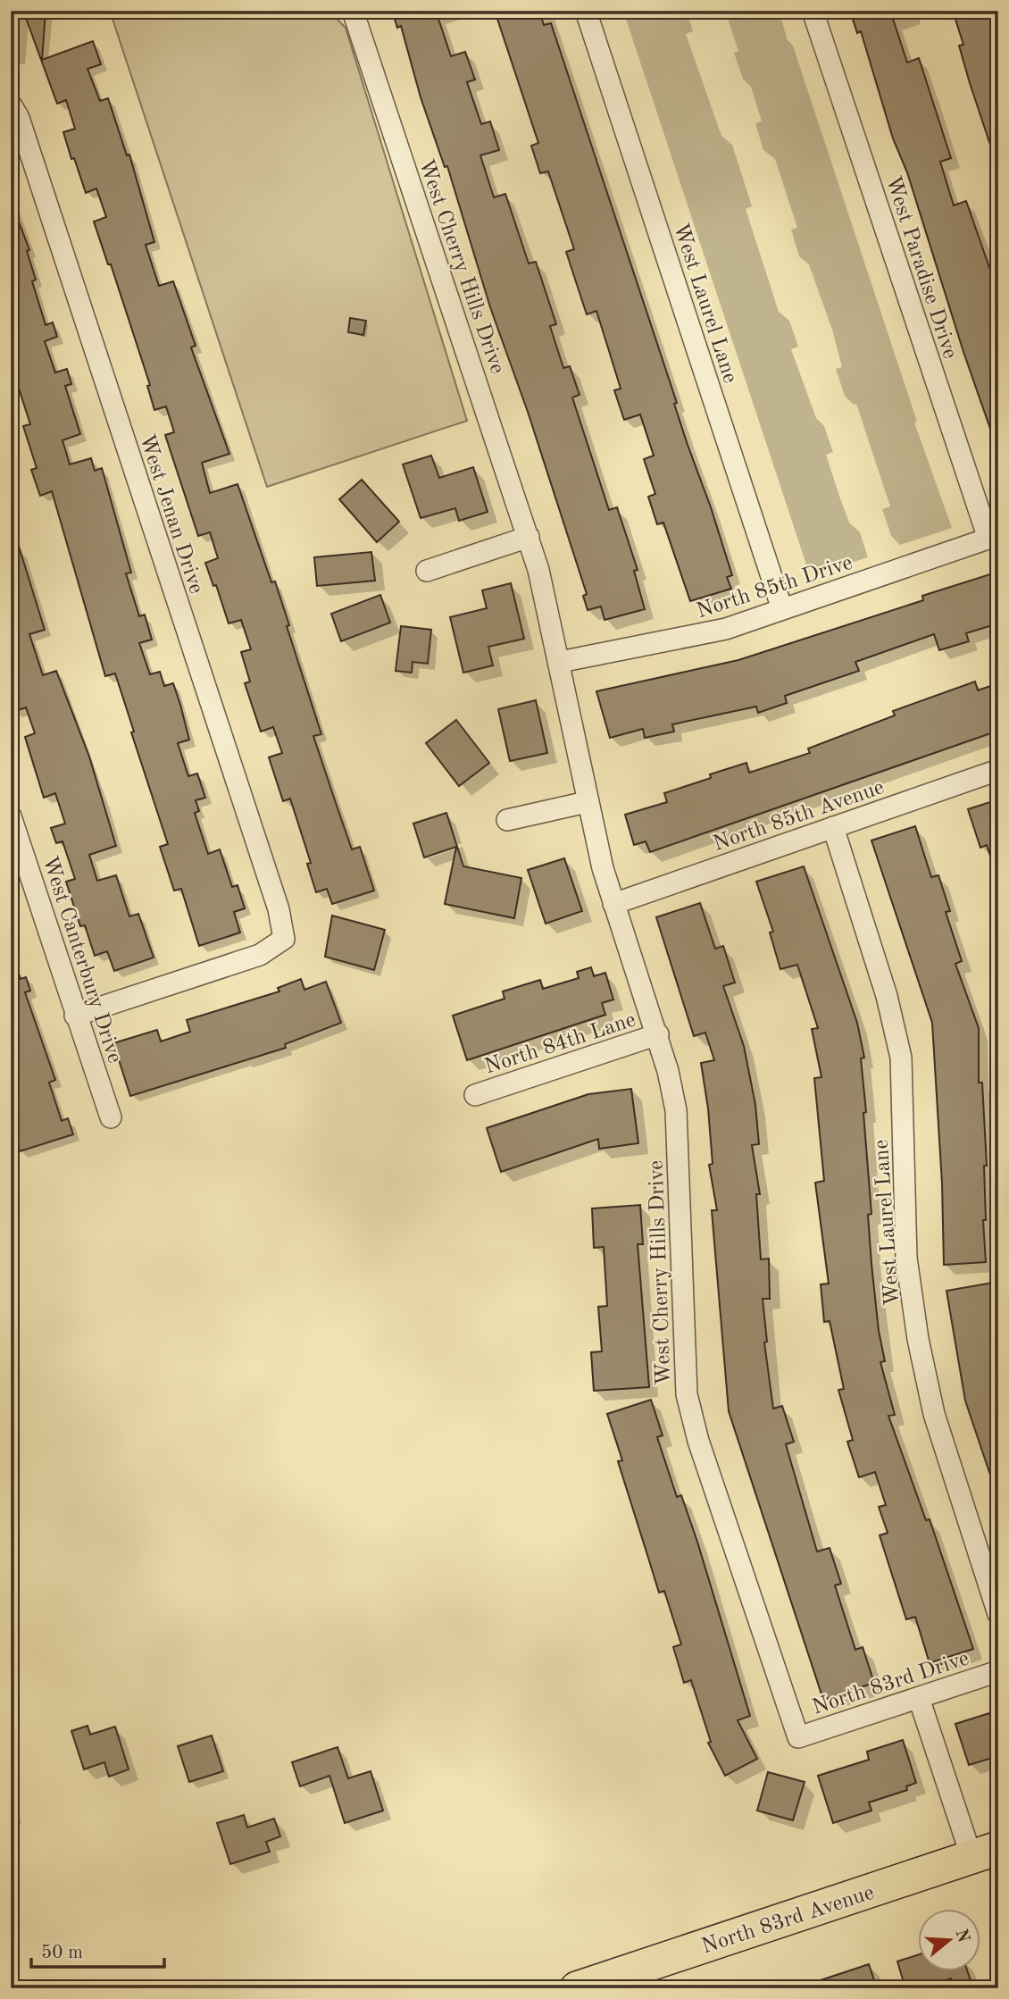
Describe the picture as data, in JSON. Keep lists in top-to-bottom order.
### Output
{
  "streets": {
    "main road": ["North 83rd Avenue"],
    "street": [
      "West Cherry Hills Drive",
      "West Paradise Drive",
      "West Laurel Lane",
      "West Jenan Drive",
      "North 85th Drive",
      "North 85th Avenue",
      "West Canterbury Drive",
      "North 84th Lane",
      "North 83rd Drive"
    ]
  },
  "crossings": [
    ["West Cherry Hills Drive", "North 85th Drive"],
    ["West Cherry Hills Drive", "North 85th Avenue"],
    ["West Cherry Hills Drive", "North 84th Lane"],
    ["West Cherry Hills Drive", "North 83rd Drive"],
    ["West Paradise Drive", "North 85th Drive"],
    ["West Laurel Lane", "North 85th Drive"],
    ["West Laurel Lane", "North 85th Avenue"],
    ["West Jenan Drive", "West Canterbury Drive"]
  ],
  "scale_bar": "50 m",
  "north": "right"
}
